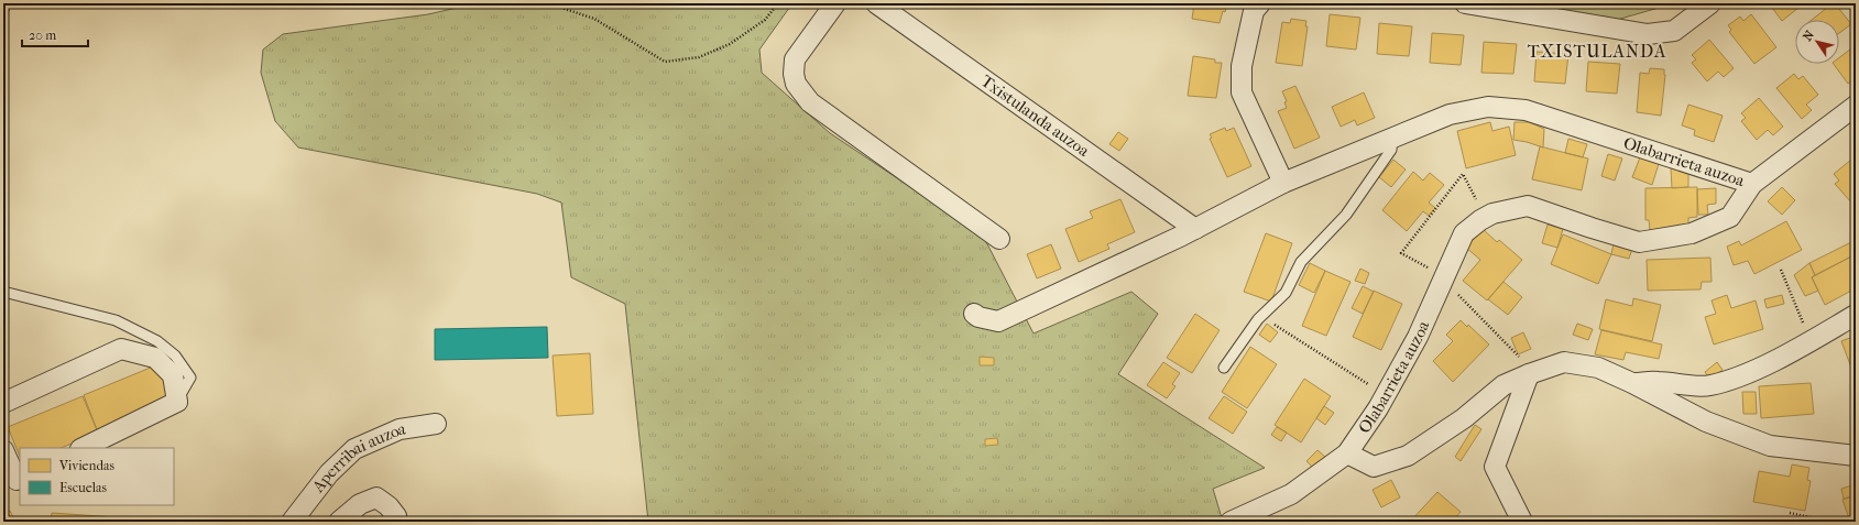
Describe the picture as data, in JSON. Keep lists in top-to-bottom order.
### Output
{
  "streets": {
    "street": ["Txistulanda auzoa", "Olabarrieta auzoa", "Aperribai auzoa"]
  },
  "districts": ["TXISTULANDA"],
  "legend": ["Viviendas", "Escuelas"],
  "scale_bar": "20 m",
  "north": "top left"
}
